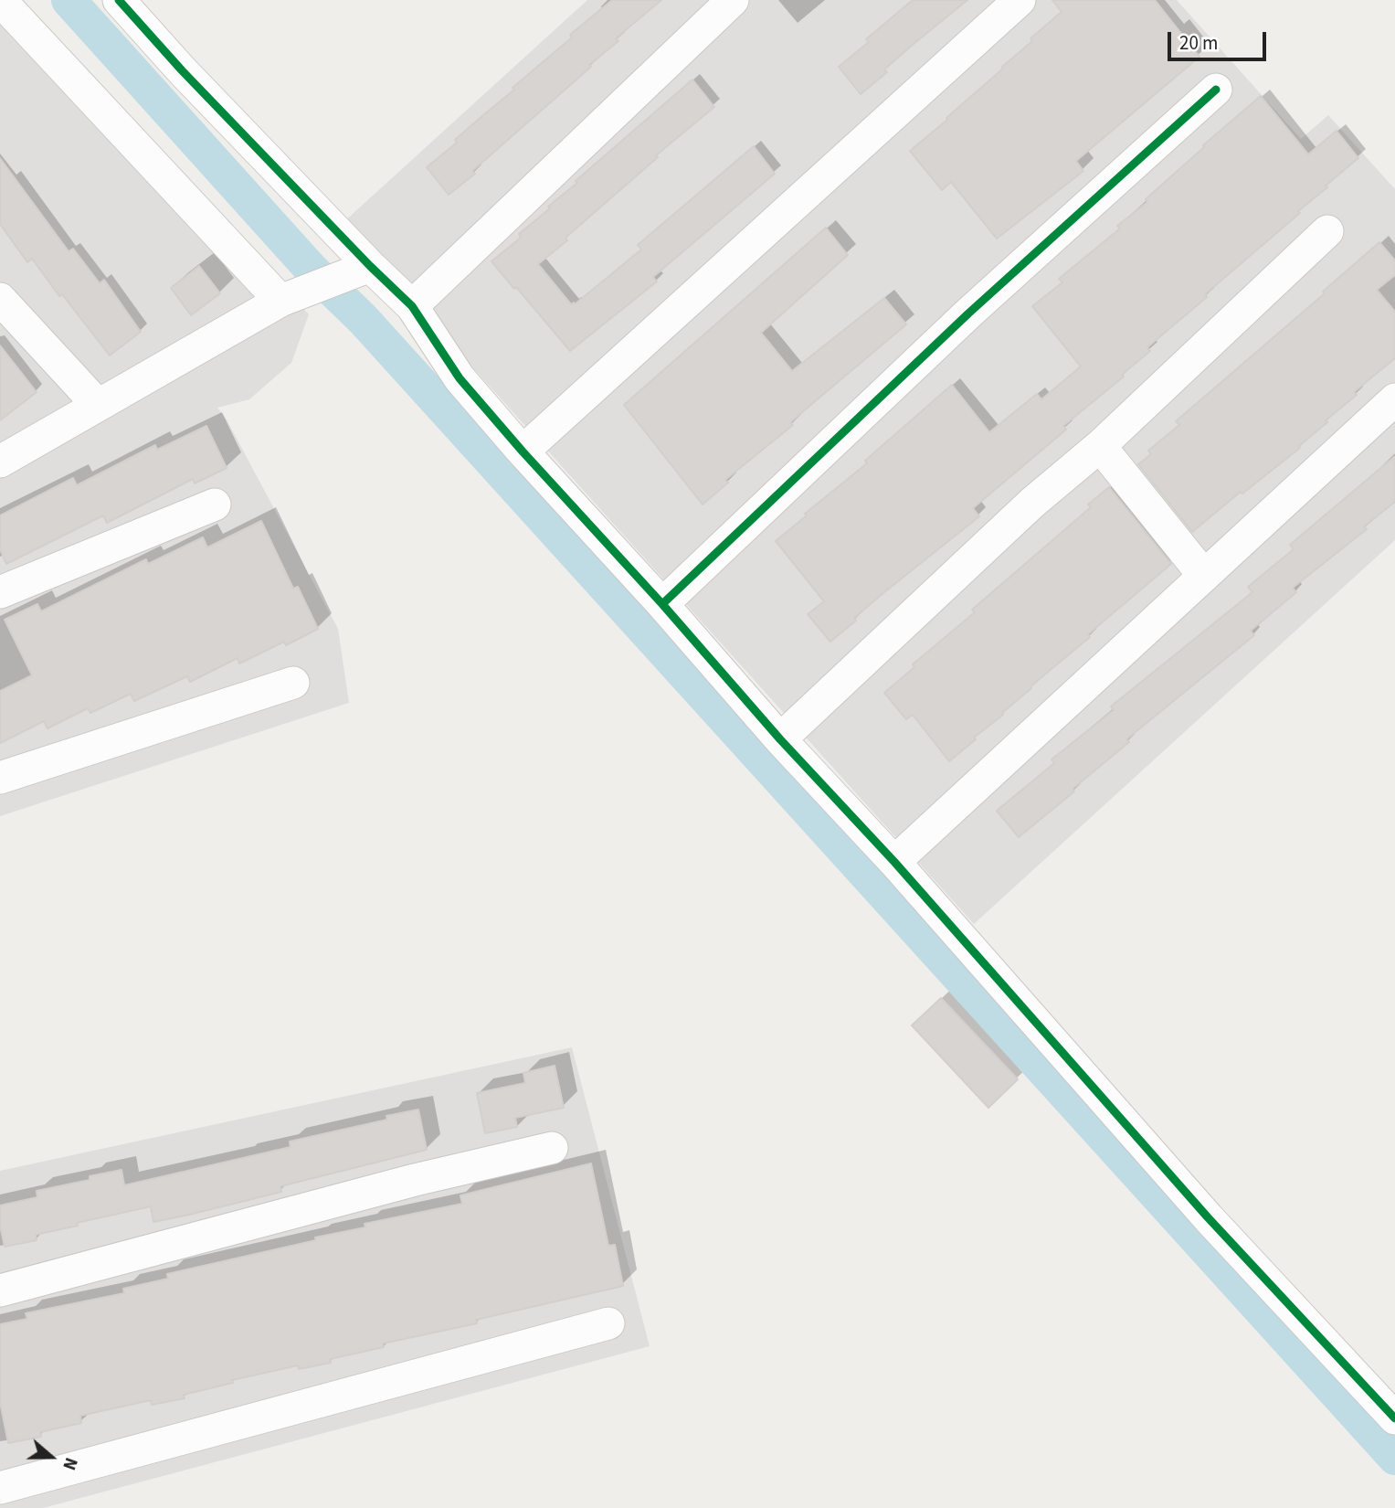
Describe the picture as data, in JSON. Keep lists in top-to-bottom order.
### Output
{
  "scale_bar": "20 m",
  "north": "right"
}
